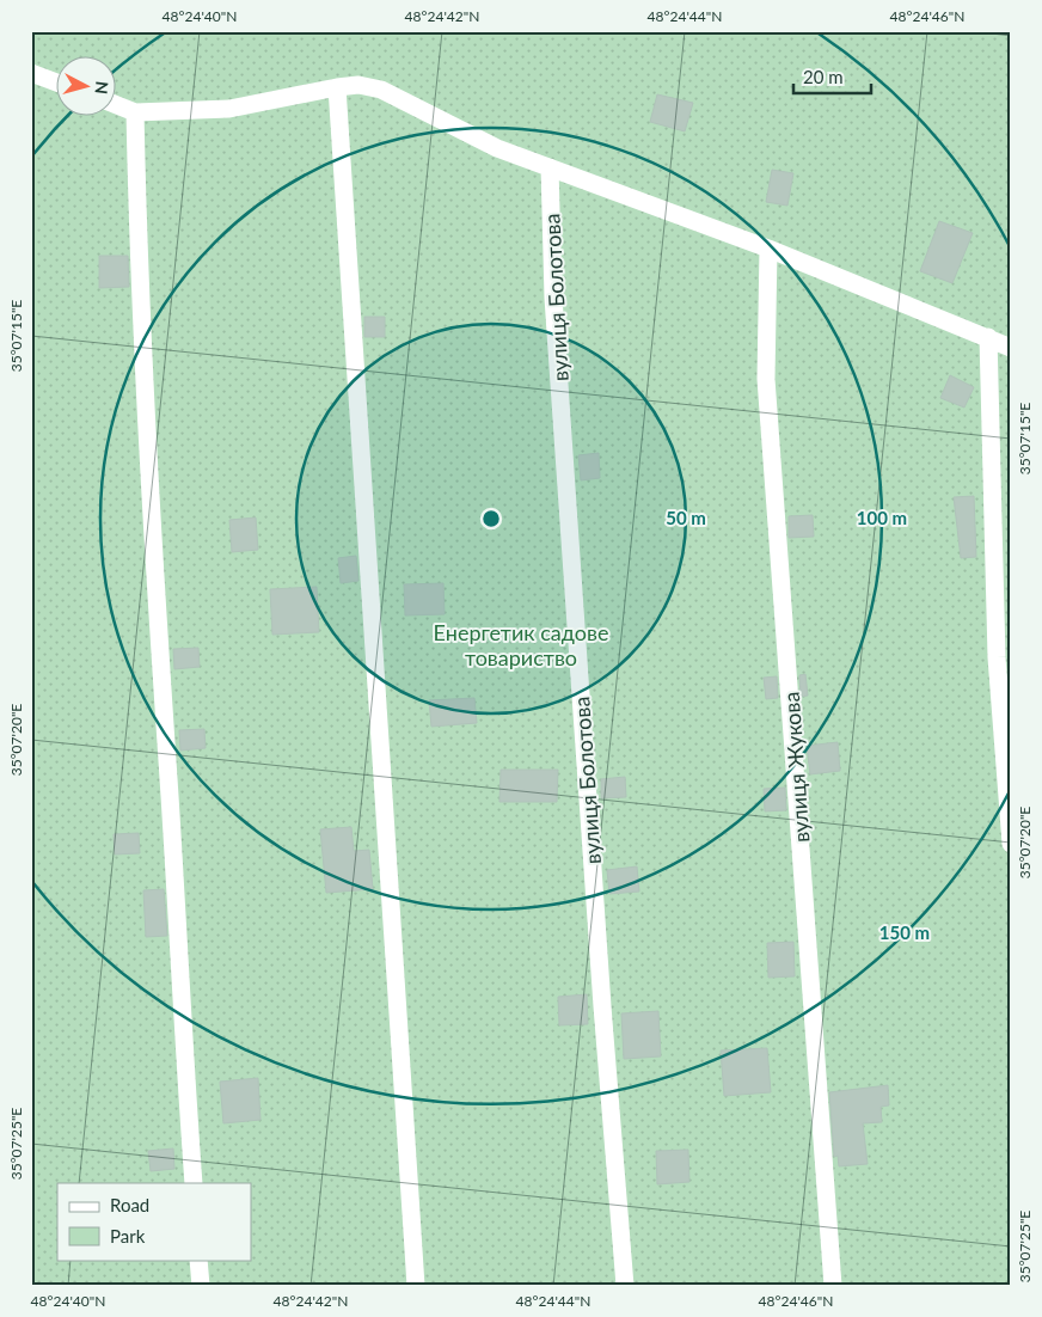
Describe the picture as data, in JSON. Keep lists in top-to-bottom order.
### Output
{
  "streets": {
    "lane": ["вулиця Болотова", "вулиця Жукова"]
  },
  "parks": ["Енергетик садове товариство"],
  "legend": ["Road", "Park"],
  "scale_bar": "20 m",
  "north": "right",
  "coordinates": [
    "48°24'40\"N",
    "48°24'42\"N",
    "48°24'44\"N",
    "48°24'46\"N",
    "35°07'15\"E",
    "35°07'20\"E",
    "35°07'25\"E"
  ],
  "rings": ["50 m", "100 m", "150 m"]
}
